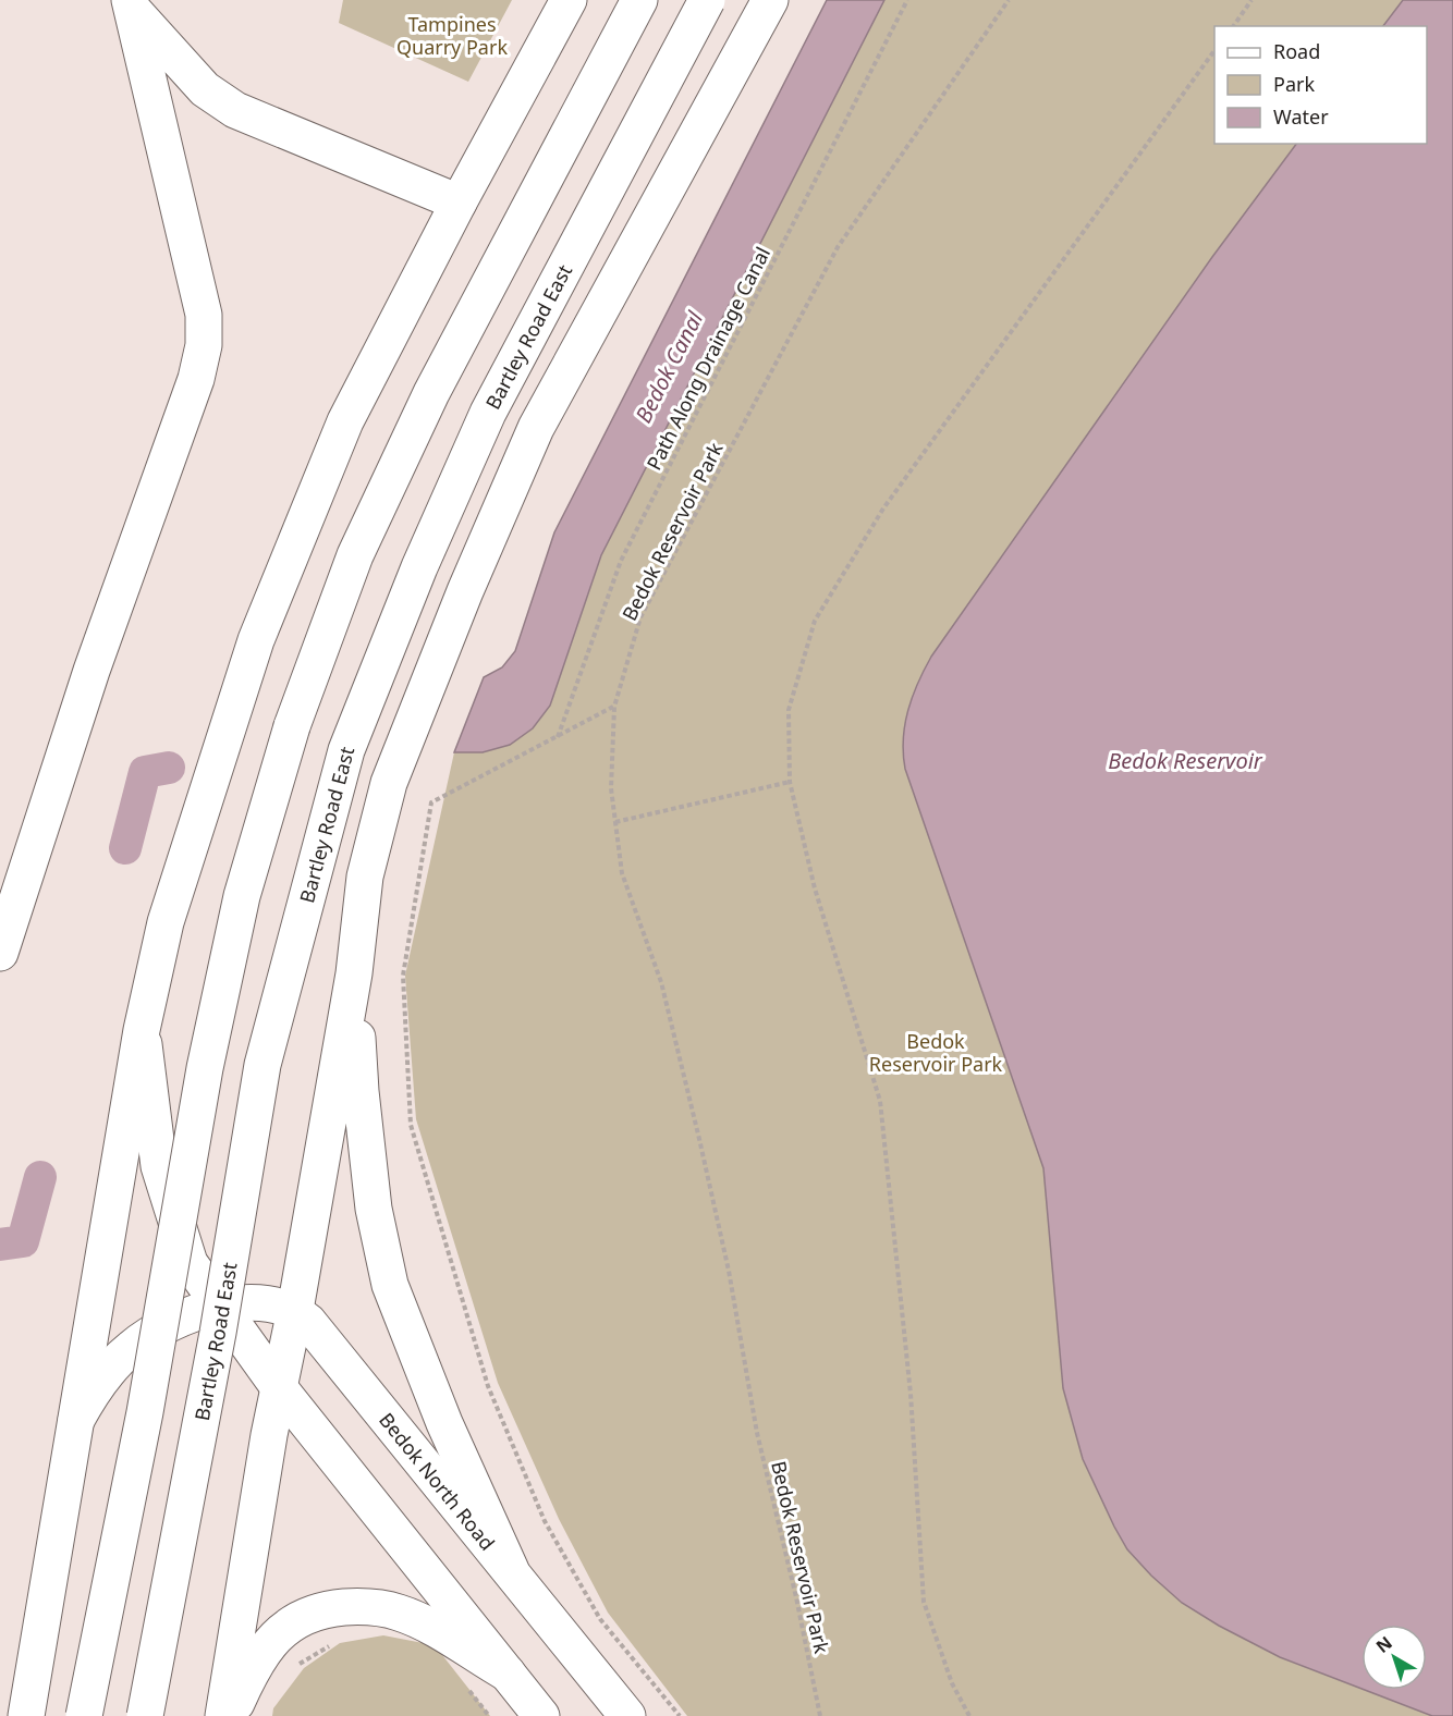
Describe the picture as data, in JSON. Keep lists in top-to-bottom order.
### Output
{
  "streets": {
    "main road": ["Bartley Road East", "Bedok North Road"],
    "path": ["Path Along Drainage Canal", "Bedok Reservoir Park"]
  },
  "water": ["Bedok Canal", "Bedok Reservoir"],
  "parks": ["Tampines Quarry Park", "Bedok Reservoir Park"],
  "legend": ["Road", "Park", "Water"],
  "north": "top left"
}
